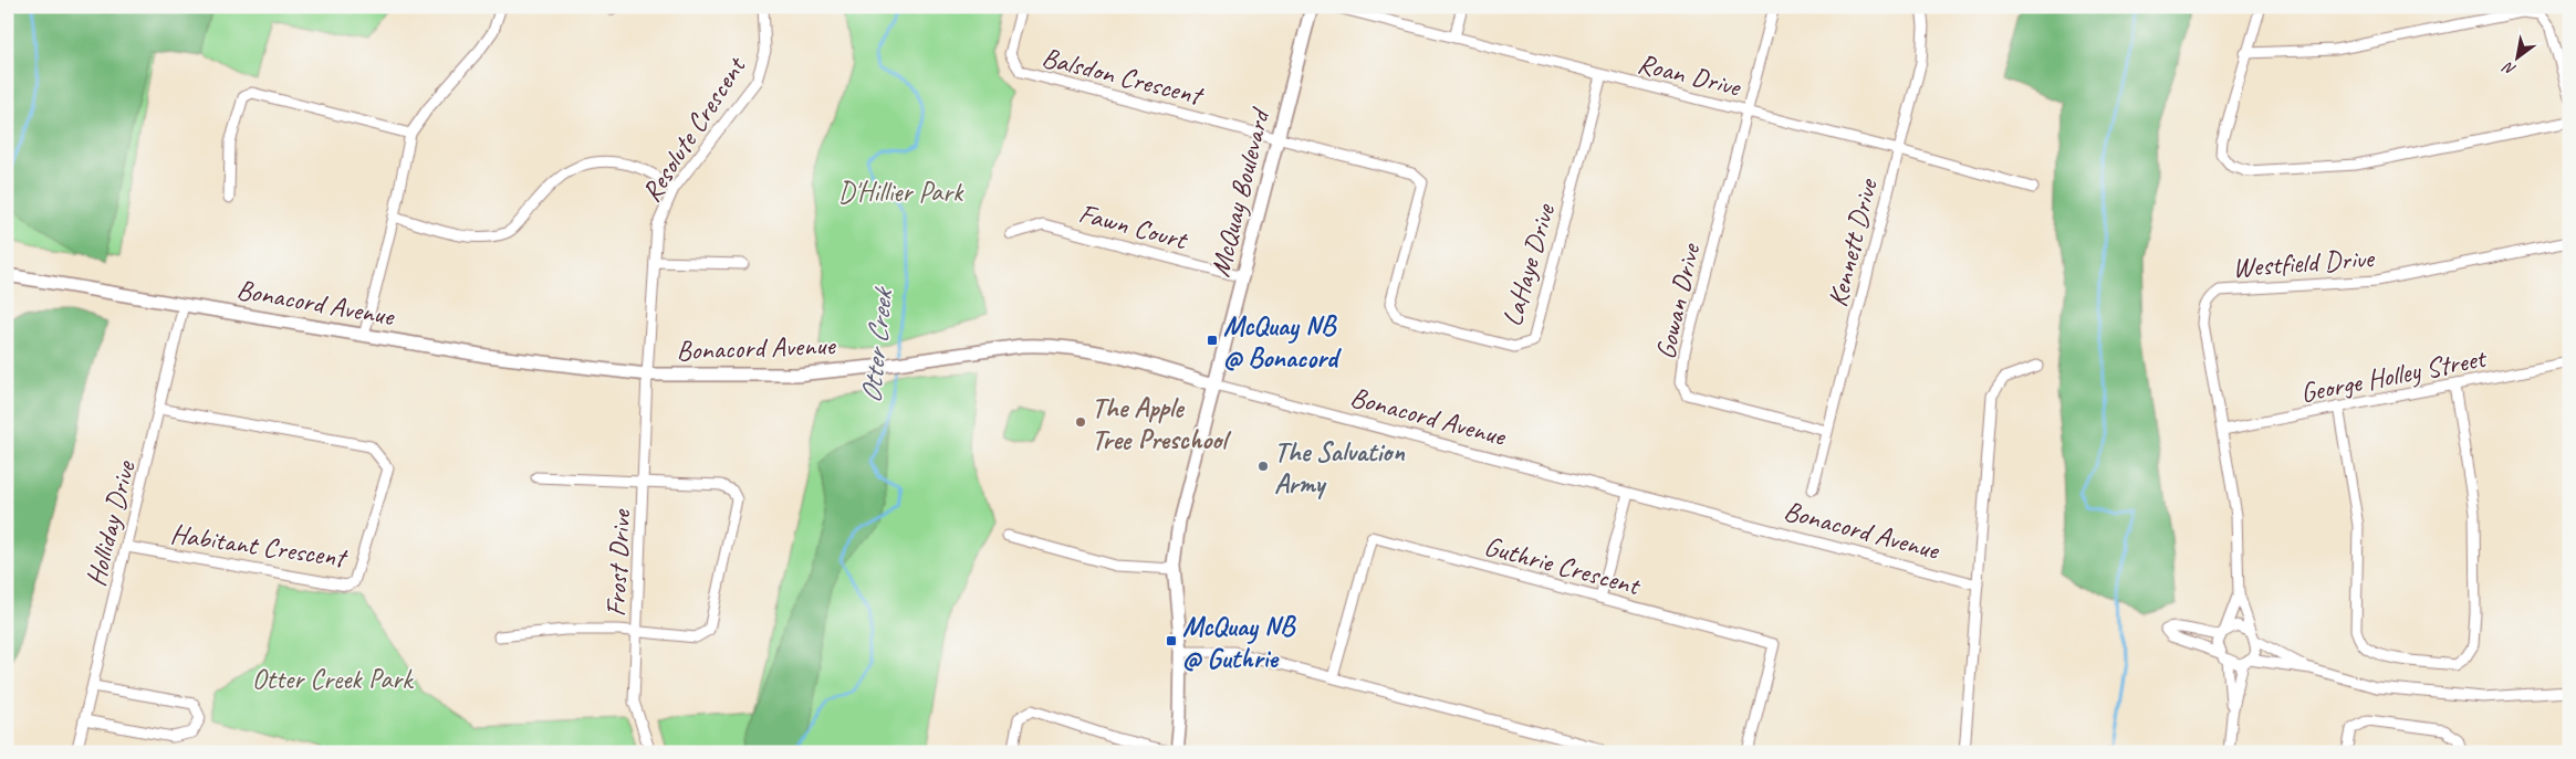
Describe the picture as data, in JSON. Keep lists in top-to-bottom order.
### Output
{
  "streets": {
    "street": [
      "Roan Drive",
      "Balsdon Crescent",
      "Resolute Crescent",
      "McQuay Boulevard",
      "Fawn Court",
      "Kennett Drive",
      "Westfield Drive",
      "LaHaye Drive",
      "Bonacord Avenue",
      "Gowan Drive",
      "George Holley Street",
      "Holliday Drive",
      "Habitant Crescent",
      "Frost Drive",
      "Guthrie Crescent"
    ]
  },
  "crossings": [
    ["Roan Drive", "Kennett Drive"],
    ["Roan Drive", "LaHaye Drive"],
    ["Roan Drive", "Gowan Drive"],
    ["Balsdon Crescent", "McQuay Boulevard"],
    ["Balsdon Crescent", "LaHaye Drive"],
    ["Resolute Crescent", "Bonacord Avenue"],
    ["Resolute Crescent", "Frost Drive"],
    ["McQuay Boulevard", "Fawn Court"],
    ["McQuay Boulevard", "LaHaye Drive"],
    ["McQuay Boulevard", "Bonacord Avenue"],
    ["Kennett Drive", "Gowan Drive"],
    ["Westfield Drive", "George Holley Street"],
    ["Bonacord Avenue", "Holliday Drive"],
    ["Bonacord Avenue", "Frost Drive"],
    ["Holliday Drive", "Habitant Crescent"]
  ],
  "water": ["Otter Creek"],
  "parks": ["D'Hillier Park", "Otter Creek Park"],
  "places": {
    "transit": ["McQuay NB @ Bonacord", "McQuay NB @ Guthrie"],
    "other": ["The Apple Tree Preschool", "The Salvation Army"]
  },
  "north": "bottom left"
}
